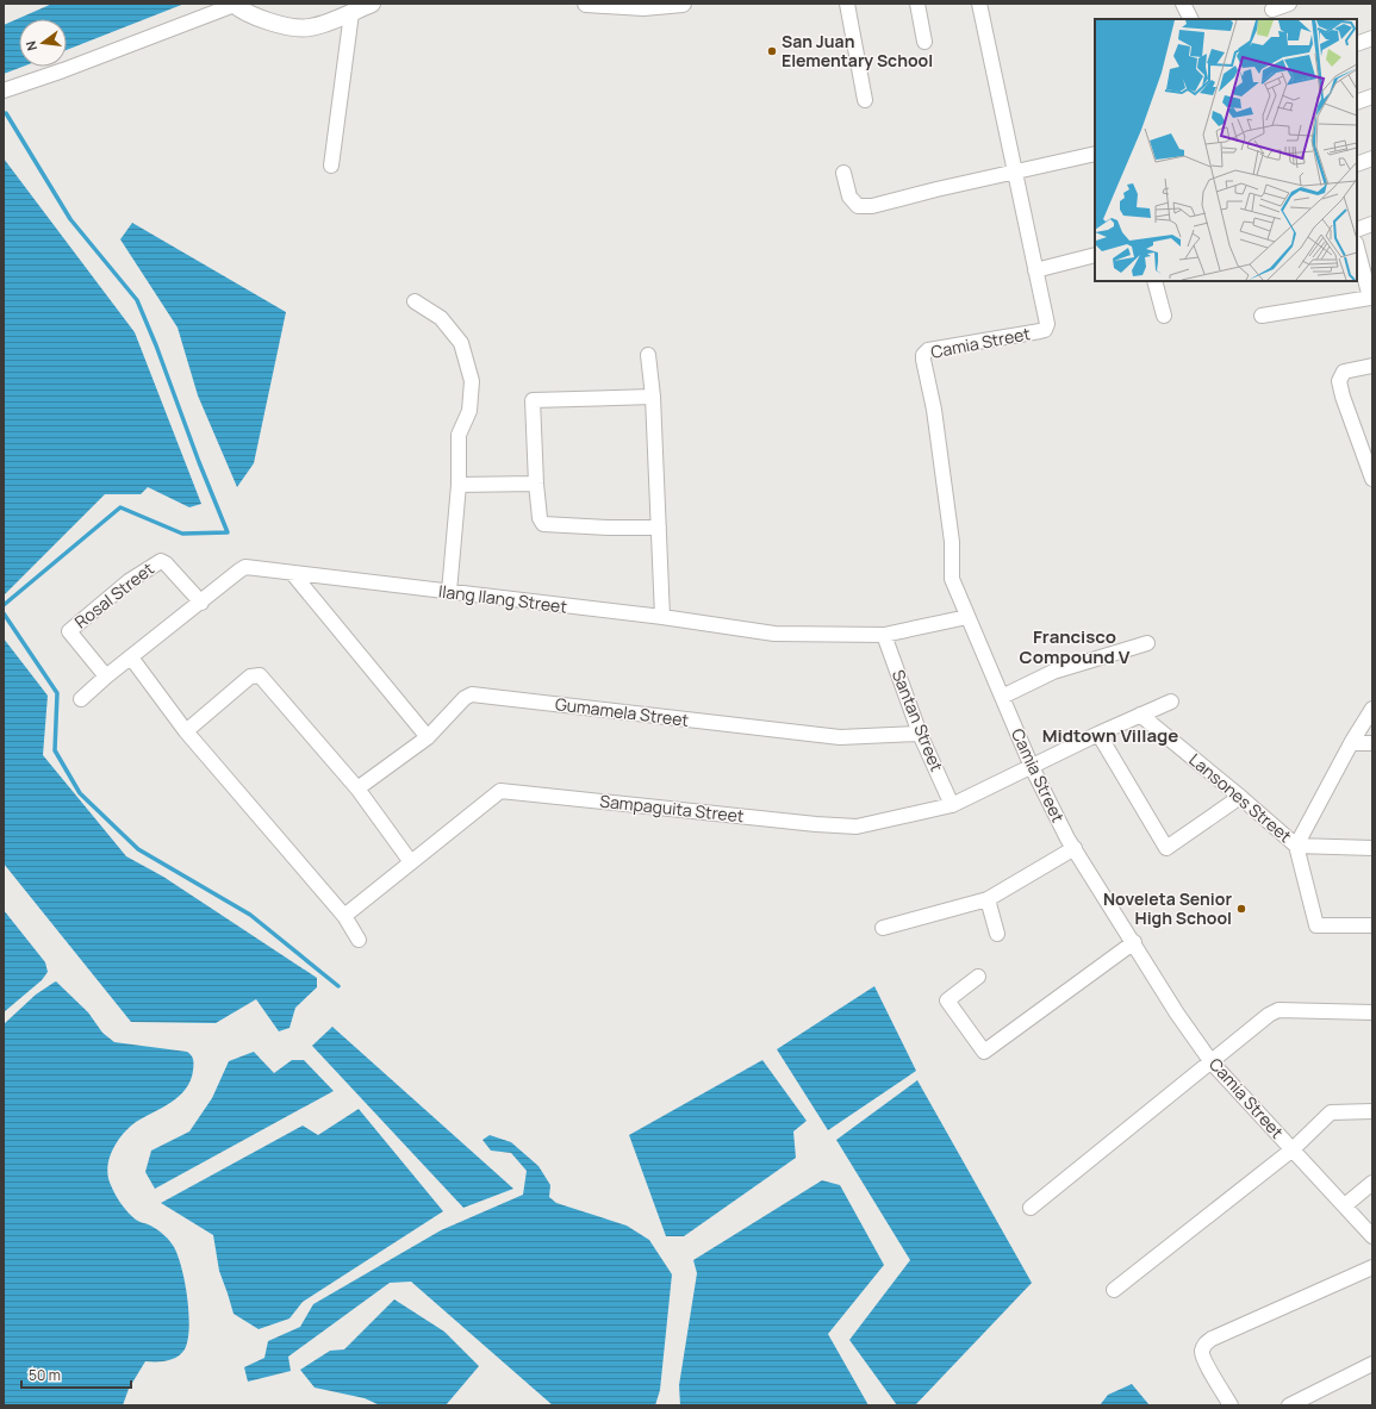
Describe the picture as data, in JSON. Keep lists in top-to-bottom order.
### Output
{
  "streets": {
    "street": [
      "Camia Street",
      "Rosal Street",
      "Ilang Ilang Street",
      "Gumamela Street",
      "Santan Street",
      "Lansones Street",
      "Sampaguita Street"
    ]
  },
  "crossings": [
    ["Camia Street", "Ilang Ilang Street"],
    ["Camia Street", "Sampaguita Street"],
    ["Rosal Street", "Ilang Ilang Street"],
    ["Ilang Ilang Street", "Santan Street"],
    ["Gumamela Street", "Santan Street"],
    ["Santan Street", "Sampaguita Street"],
    ["Lansones Street", "Sampaguita Street"]
  ],
  "districts": ["Francisco Compound V", "Midtown Village"],
  "places": ["San Juan Elementary School", "Noveleta Senior High School"],
  "scale_bar": "50 m",
  "north": "left"
}
